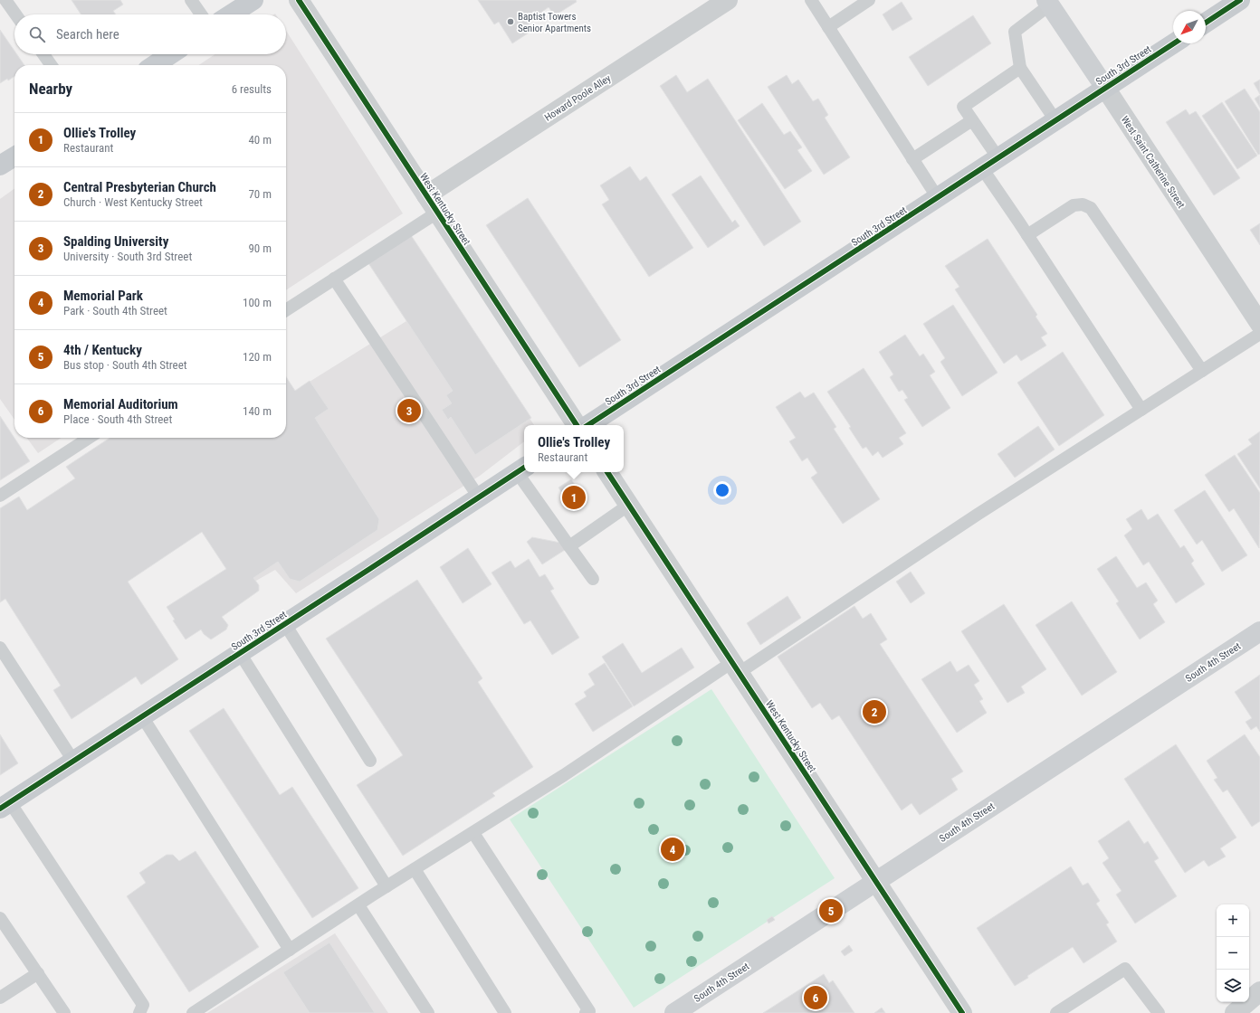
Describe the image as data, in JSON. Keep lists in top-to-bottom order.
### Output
{
  "streets": {
    "main road": ["South 3rd Street", "West Saint Catherine Street", "South 4th Street"],
    "street": ["Howard Poole Alley", "West Kentucky Street"]
  },
  "crossings": [
    ["South 3rd Street", "West Saint Catherine Street"],
    ["Howard Poole Alley", "West Kentucky Street"],
    ["West Kentucky Street", "South 4th Street"]
  ],
  "places": ["Baptist Towers Senior Apartments"],
  "north": "bottom left",
  "page": {
    "search": "Search here",
    "heading": ["Nearby", "6 results"],
    "list": [
      {
        "mark": "1",
        "name": "Ollie's Trolley",
        "note": "Restaurant",
        "value": "40 m"
      },
      {
        "mark": "2",
        "name": "Central Presbyterian Church",
        "note": "Church · West Kentucky Street",
        "value": "70 m"
      },
      {
        "mark": "3",
        "name": "Spalding University",
        "note": "University · South 3rd Street",
        "value": "90 m"
      },
      {
        "mark": "4",
        "name": "Memorial Park",
        "note": "Park · South 4th Street",
        "value": "100 m"
      },
      {
        "mark": "5",
        "name": "4th / Kentucky",
        "note": "Bus stop · South 4th Street",
        "value": "120 m"
      },
      {
        "mark": "6",
        "name": "Memorial Auditorium",
        "note": "Place · South 4th Street",
        "value": "140 m"
      }
    ],
    "pins": [
      "3",
      "1",
      "2",
      "4",
      "5",
      "6"
    ],
    "popup": ["Ollie's Trolley", "Restaurant"],
    "map_buttons": ["+", "−"]
  }
}
